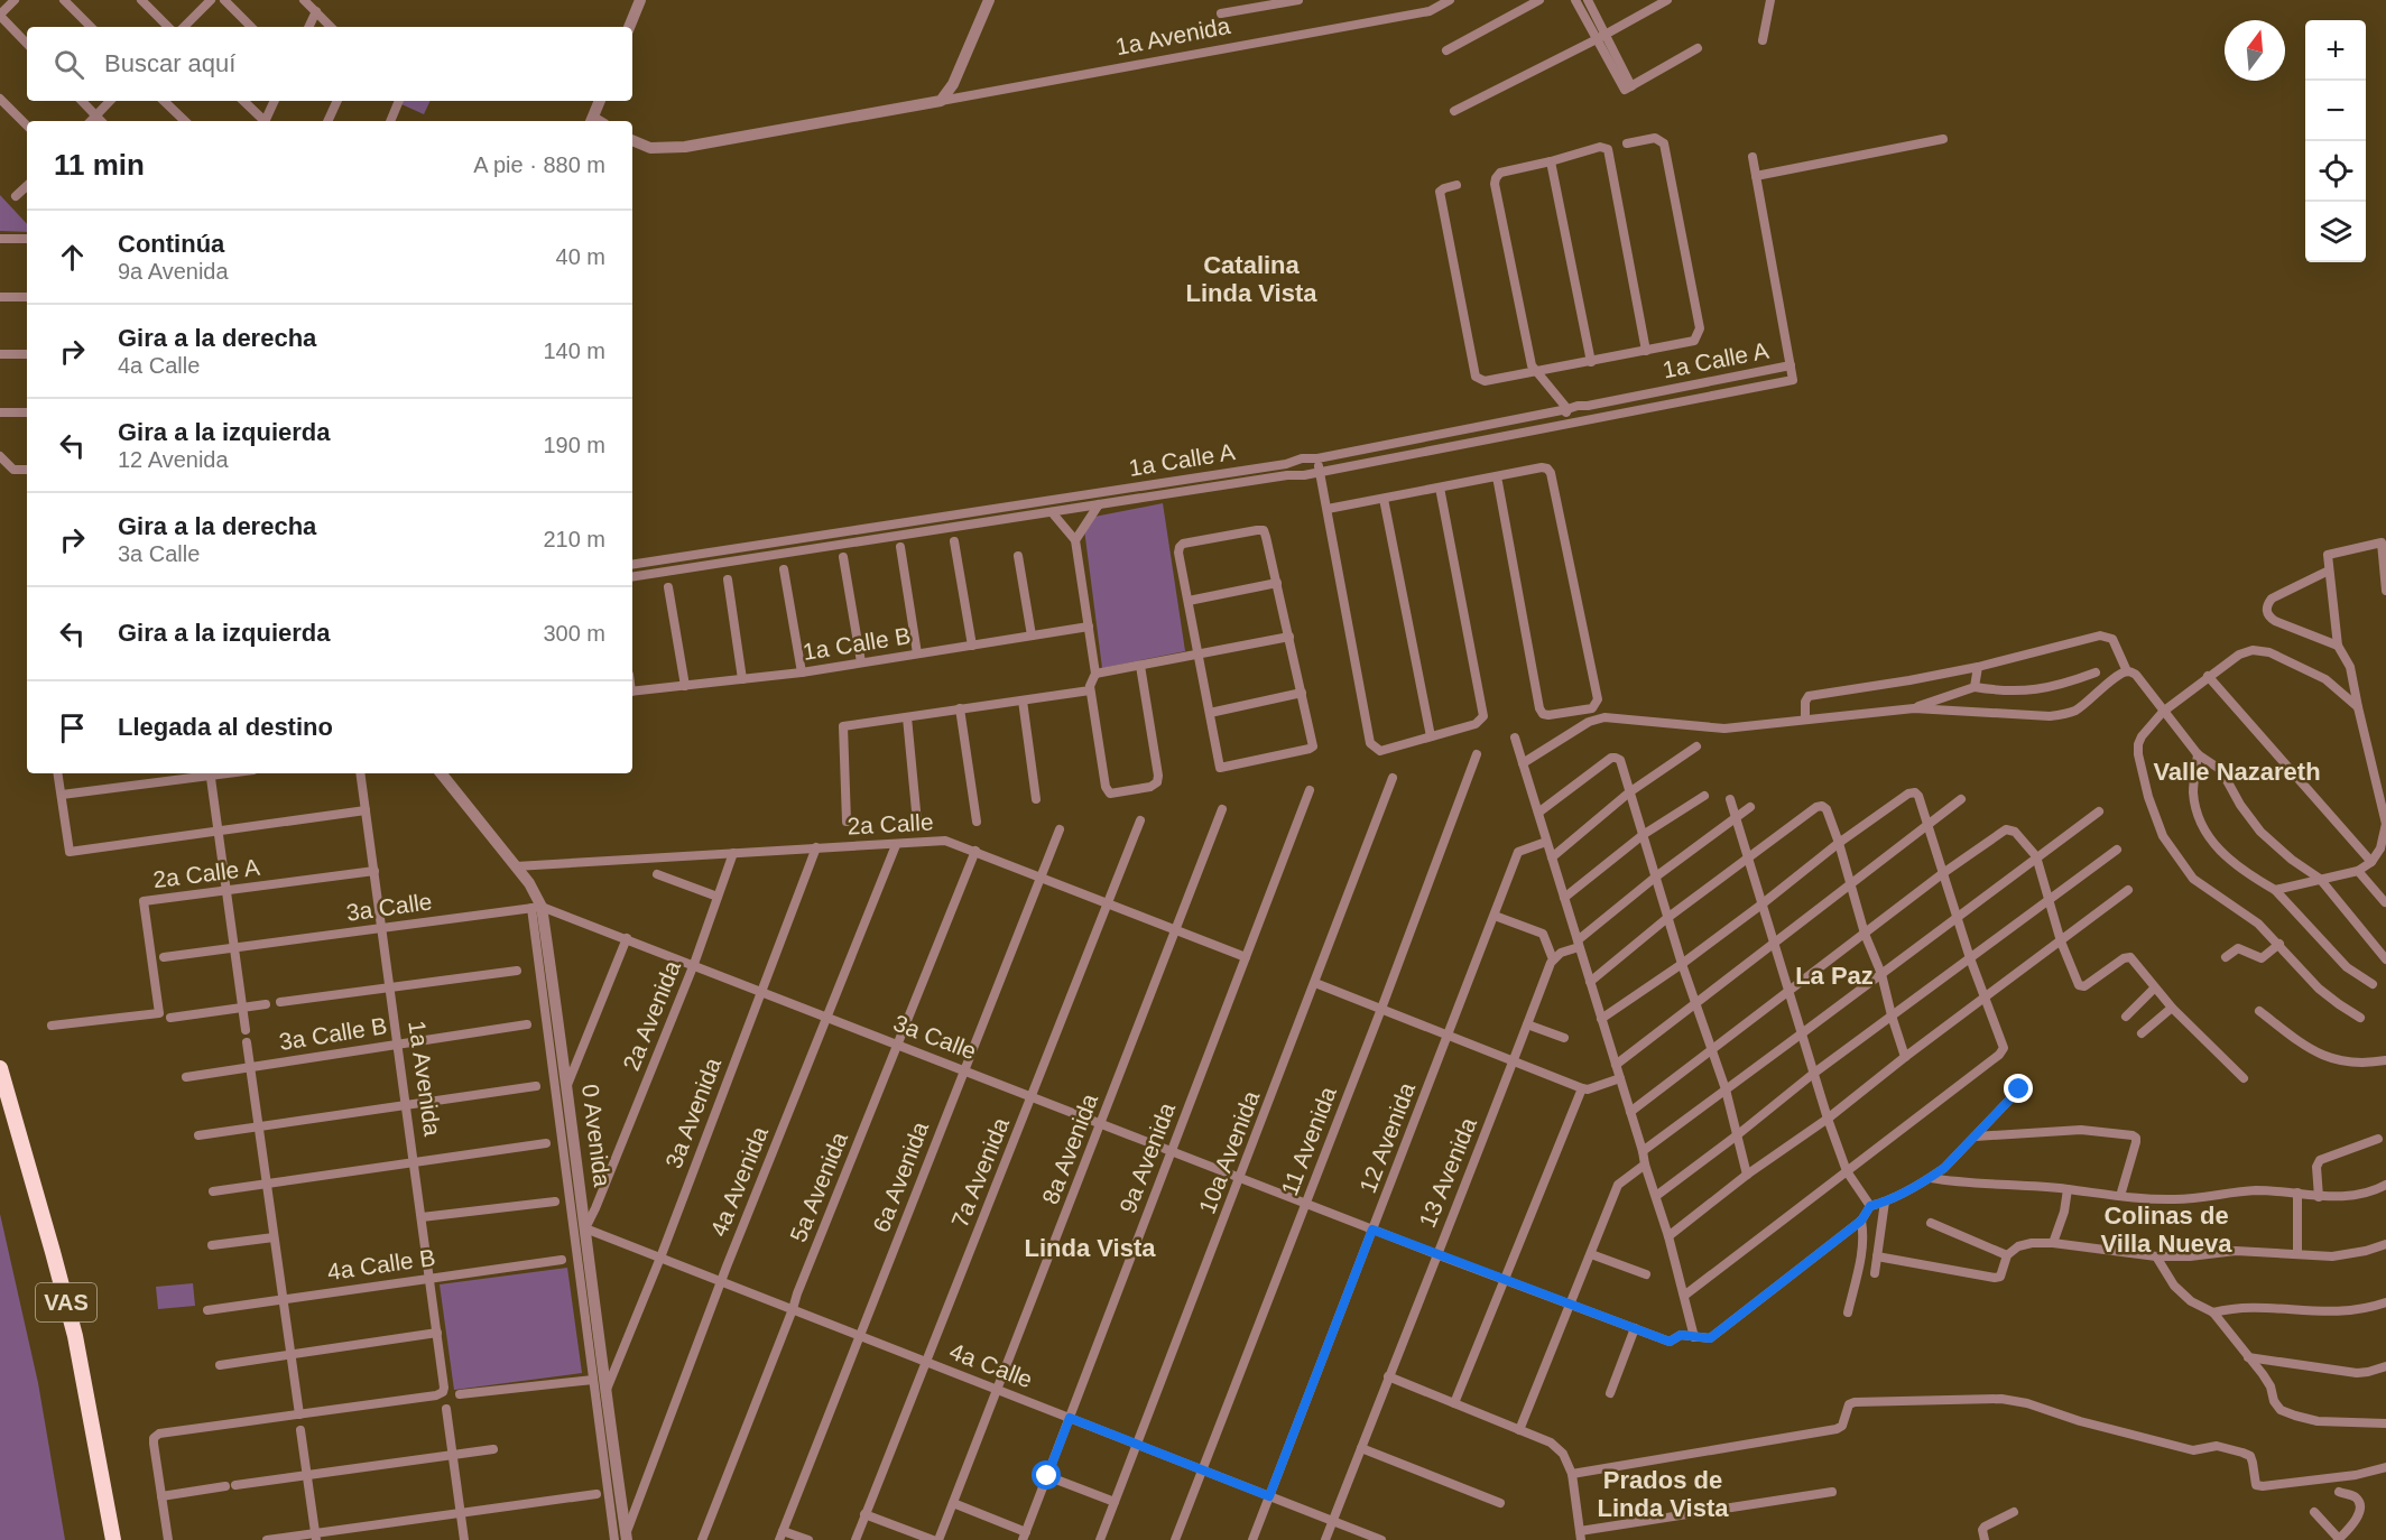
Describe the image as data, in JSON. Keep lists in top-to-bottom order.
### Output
{
  "streets": {
    "highway": ["VAS"],
    "street": [
      "1a Avenida",
      "1a Calle A",
      "1a Calle B",
      "2a Calle",
      "2a Calle A",
      "3a Calle",
      "2a Avenida",
      "3a Calle B",
      "3a Avenida",
      "0 Avenida",
      "12 Avenida",
      "11 Avenida",
      "8a Avenida",
      "10a Avenida",
      "9a Avenida",
      "7a Avenida",
      "13 Avenida",
      "6a Avenida",
      "4a Avenida",
      "5a Avenida",
      "4a Calle B",
      "4a Calle"
    ]
  },
  "crossings": [
    ["1a Avenida", "2a Calle A"],
    ["1a Avenida", "3a Calle"],
    ["1a Avenida", "3a Calle B"],
    ["1a Avenida", "4a Calle B"],
    ["2a Calle", "2a Avenida"],
    ["2a Calle", "3a Avenida"],
    ["2a Calle", "0 Avenida"],
    ["2a Calle", "8a Avenida"],
    ["2a Calle", "9a Avenida"],
    ["2a Calle", "7a Avenida"],
    ["2a Calle", "6a Avenida"],
    ["2a Calle", "4a Avenida"],
    ["2a Calle", "5a Avenida"],
    ["3a Calle", "2a Avenida"],
    ["3a Calle", "3a Avenida"],
    ["3a Calle", "0 Avenida"],
    ["3a Calle", "12 Avenida"],
    ["3a Calle", "11 Avenida"],
    ["3a Calle", "8a Avenida"],
    ["3a Calle", "10a Avenida"],
    ["3a Calle", "9a Avenida"],
    ["3a Calle", "7a Avenida"],
    ["3a Calle", "13 Avenida"],
    ["3a Calle", "6a Avenida"],
    ["3a Calle", "4a Avenida"],
    ["3a Calle", "5a Avenida"],
    ["2a Avenida", "0 Avenida"],
    ["2a Avenida", "4a Calle"],
    ["3a Avenida", "0 Avenida"],
    ["3a Avenida", "4a Calle"],
    ["0 Avenida", "4a Avenida"],
    ["0 Avenida", "4a Calle"],
    ["12 Avenida", "4a Calle"],
    ["11 Avenida", "4a Calle"],
    ["8a Avenida", "4a Calle"],
    ["10a Avenida", "4a Calle"],
    ["9a Avenida", "4a Calle"],
    ["7a Avenida", "4a Calle"],
    ["13 Avenida", "4a Calle"],
    ["6a Avenida", "4a Calle"],
    ["4a Avenida", "4a Calle"],
    ["5a Avenida", "4a Calle"]
  ],
  "districts": [
    "Catalina Linda Vista",
    "Valle Nazareth",
    "La Paz",
    "Colinas de Villa Nueva",
    "Linda Vista",
    "Prados de Linda Vista"
  ],
  "north": "top",
  "page": {
    "map_buttons": ["+", "−"],
    "search": "Buscar aquí",
    "heading": ["11 min", "A pie · 880 m"],
    "list": [
      ["Continúa", "9a Avenida", "40 m"],
      ["Gira a la derecha", "4a Calle", "140 m"],
      ["Gira a la izquierda", "12 Avenida", "190 m"],
      ["Gira a la derecha", "3a Calle", "210 m"],
      ["Gira a la izquierda", "300 m"],
      "Llegada al destino"
    ]
  }
}
